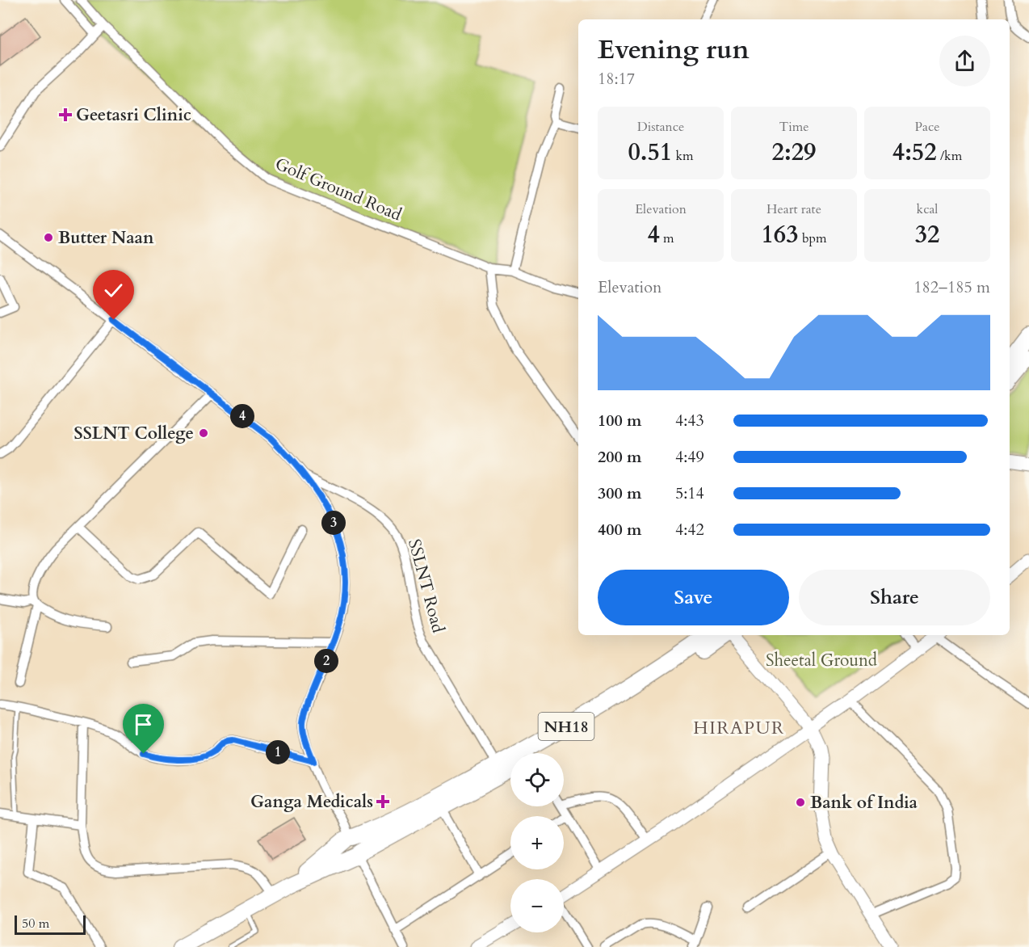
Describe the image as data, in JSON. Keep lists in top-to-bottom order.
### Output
{
  "streets": {
    "highway": ["NH18"],
    "street": ["Golf Ground Road", "SSLNT Road"]
  },
  "crossings": [
    ["SSLNT Road", "NH18"]
  ],
  "districts": ["HIRAPUR"],
  "parks": ["Sheetal Ground"],
  "places": {
    "health": ["Geetasri Clinic", "Ganga Medicals"],
    "other": ["Butter Naan", "SSLNT College", "Bank of India"]
  },
  "scale_bar": "50 m",
  "page": {
    "heading": ["Evening run", "18:17"],
    "stats": [
      ["Distance", "0.51 km"],
      ["Time", "2:29"],
      ["Pace", "4:52 /km"],
      ["Elevation", "4 m"],
      ["Heart rate", "163 bpm"],
      ["kcal", "32"]
    ],
    "chart": ["Elevation", "182–185 m"],
    "list": [
      {
        "name": "100 m",
        "note": "4:43"
      },
      {
        "name": "200 m",
        "note": "4:49"
      },
      {
        "name": "300 m",
        "note": "5:14"
      },
      {
        "name": "400 m",
        "note": "4:42"
      }
    ],
    "pins": [
      "4",
      "3",
      "2",
      "1"
    ],
    "buttons": ["Save", "Share"],
    "map_buttons": ["+", "−"],
    "scale": "50 m"
  }
}
